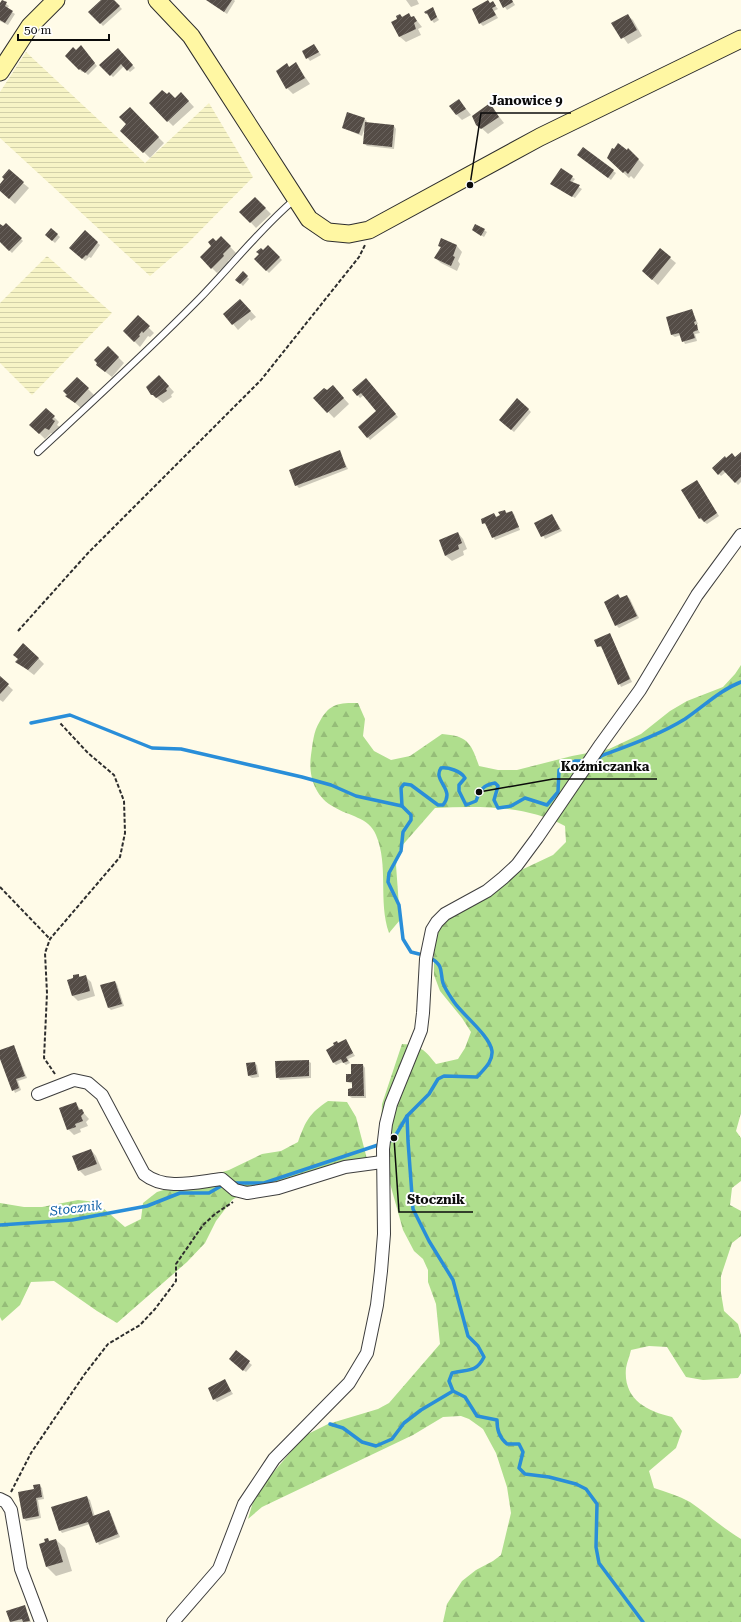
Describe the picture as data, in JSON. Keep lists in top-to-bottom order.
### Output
{
  "water": ["Stocznik"],
  "places": ["Janowice 9", "Koźmiczanka", "Stocznik"],
  "scale_bar": "50 m"
}
